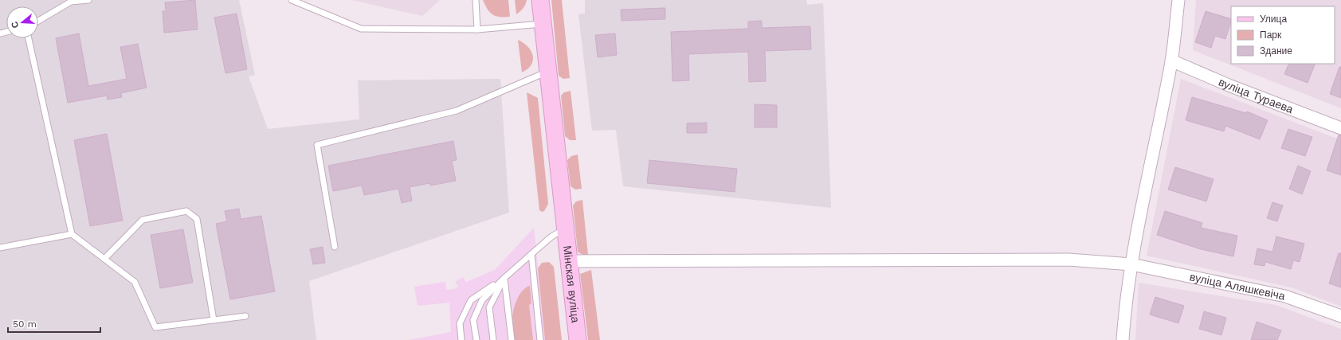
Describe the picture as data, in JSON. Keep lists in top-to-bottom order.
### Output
{
  "streets": {
    "street": ["вуліца Тураева", "Мінская вуліца", "вуліца Аляшкевіча"]
  },
  "crossings": [
    ["Мінская вуліца", "вуліца Аляшкевіча"]
  ],
  "legend": ["Улица", "Парк", "Здание"],
  "scale_bar": "50 m",
  "north": "left"
}
